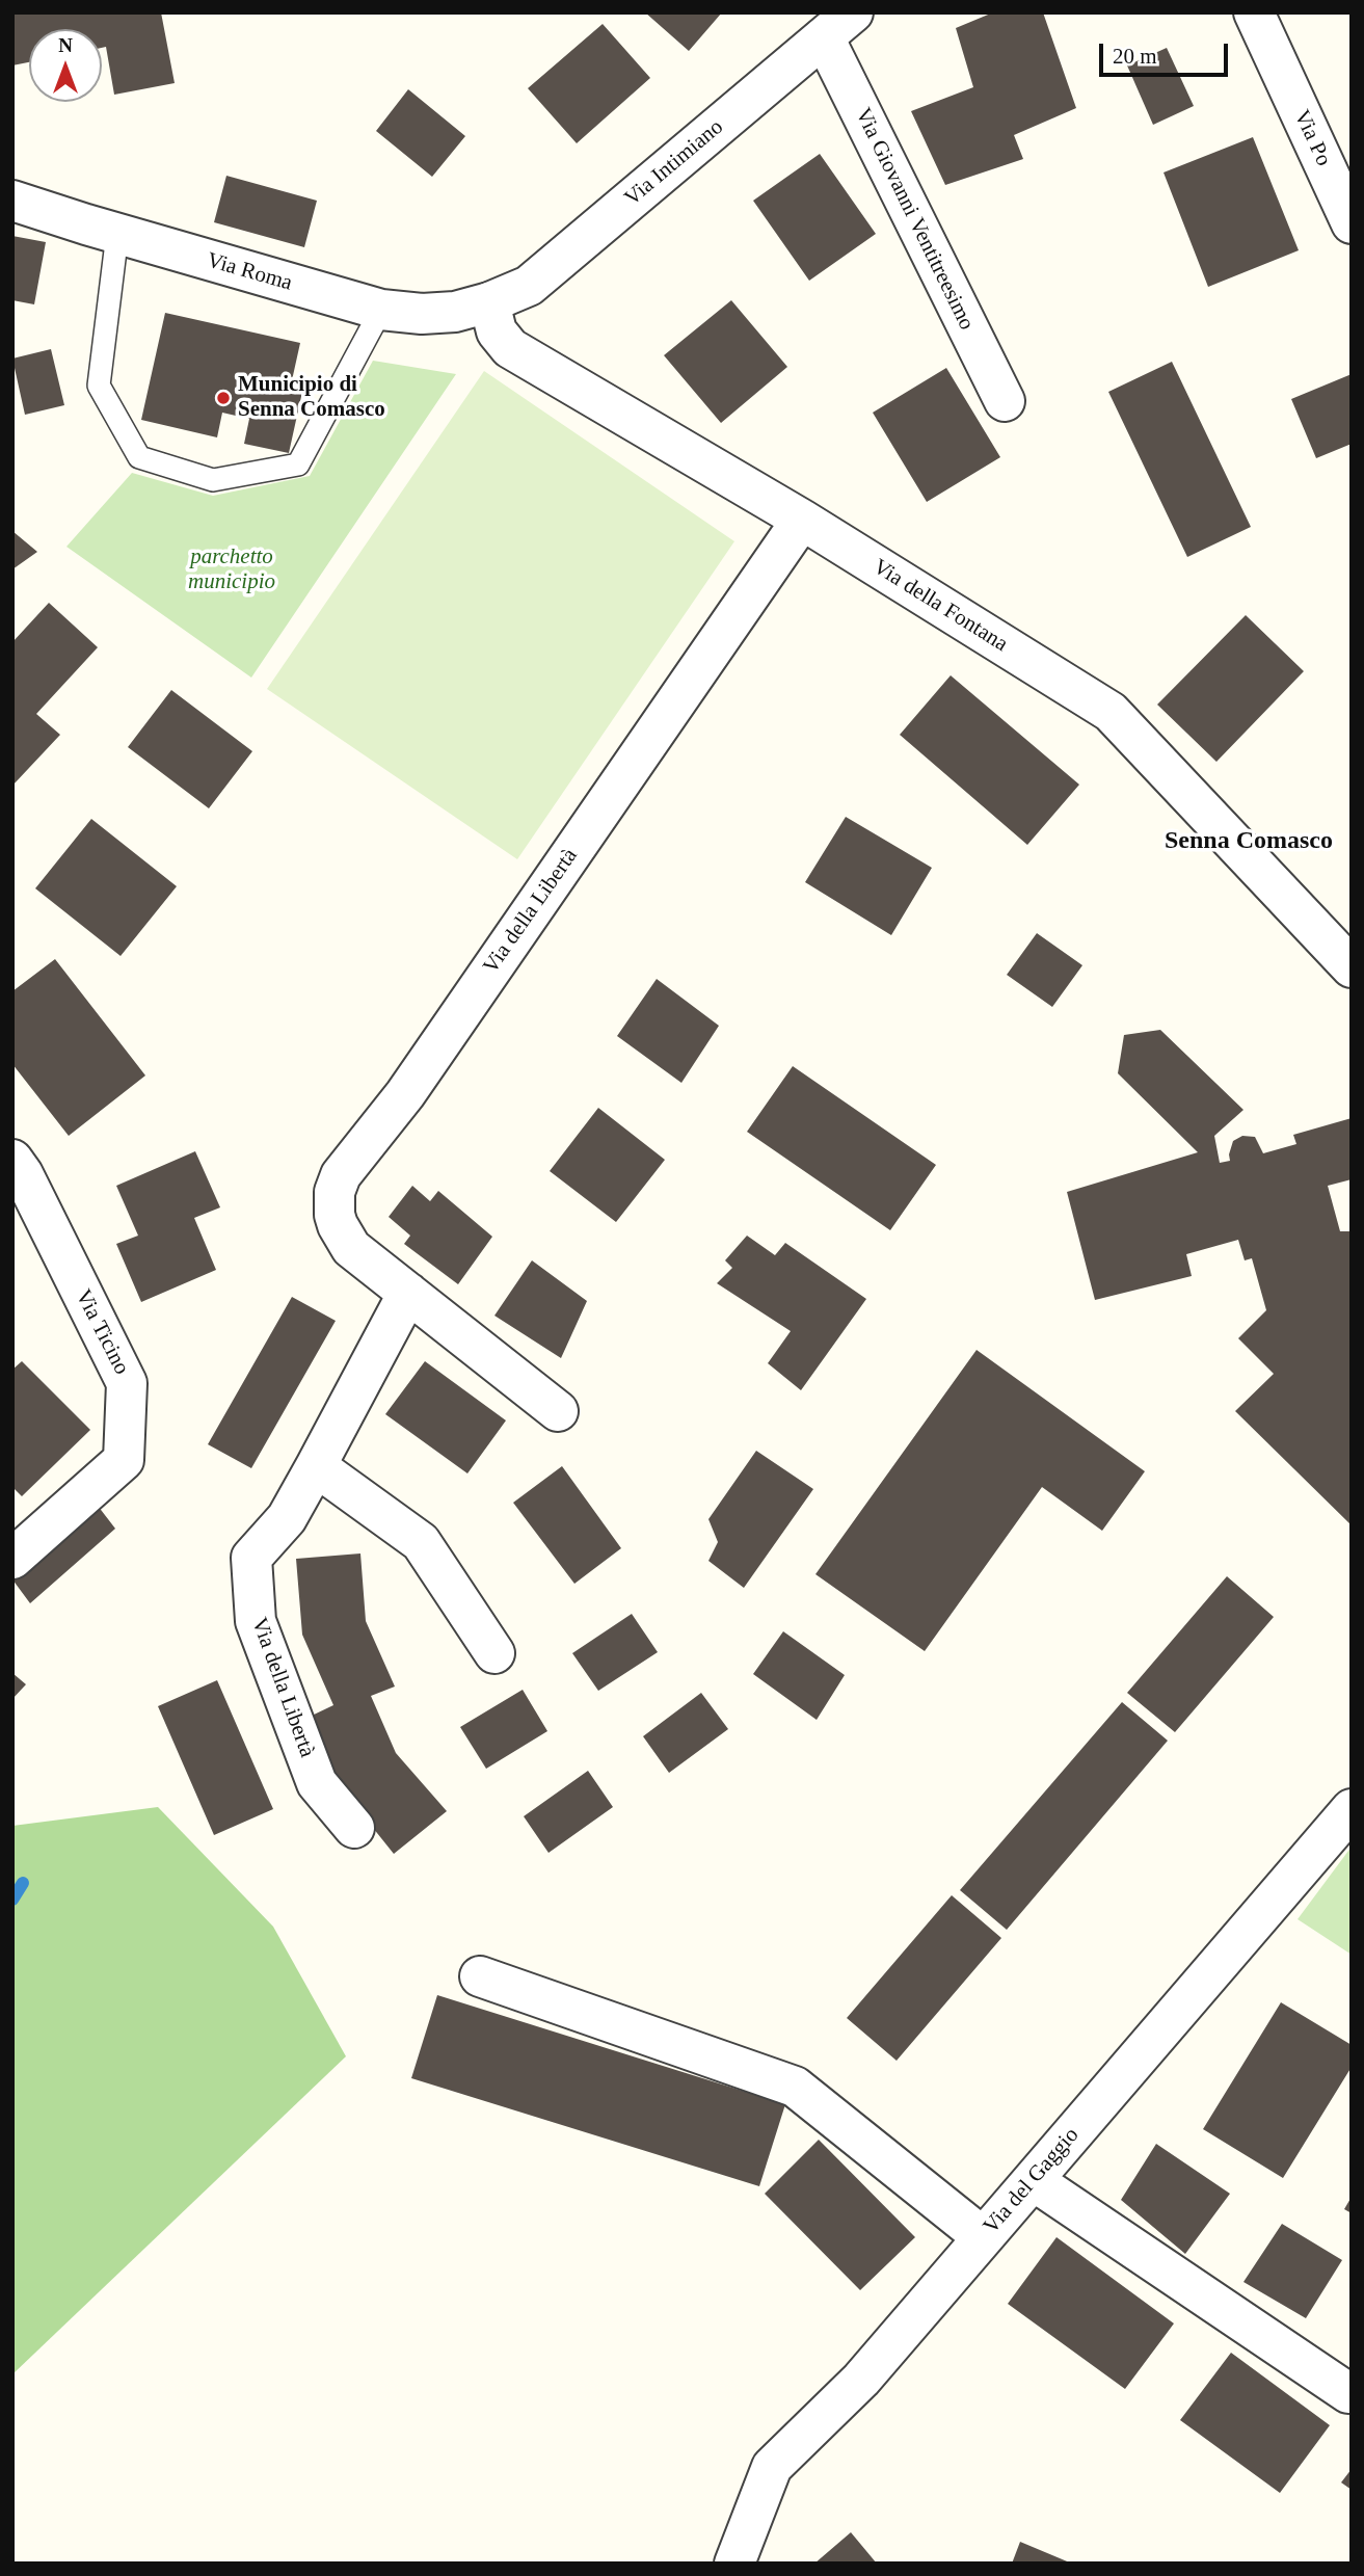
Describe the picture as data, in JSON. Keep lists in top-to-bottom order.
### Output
{
  "streets": {
    "street": [
      "Via Po",
      "Via Intimiano",
      "Via Giovanni Ventitreesimo",
      "Via Roma",
      "Via della Fontana",
      "Via della Libertà",
      "Via Ticino",
      "Via del Gaggio"
    ]
  },
  "crossings": [
    ["Via Intimiano", "Via Giovanni Ventitreesimo"],
    ["Via Intimiano", "Via Roma"],
    ["Via Intimiano", "Via della Fontana"],
    ["Via Roma", "Via della Fontana"],
    ["Via della Fontana", "Via della Libertà"]
  ],
  "districts": ["Senna Comasco"],
  "parks": ["parchetto municipio"],
  "places": ["Municipio di Senna Comasco"],
  "scale_bar": "20 m",
  "north": "top"
}
